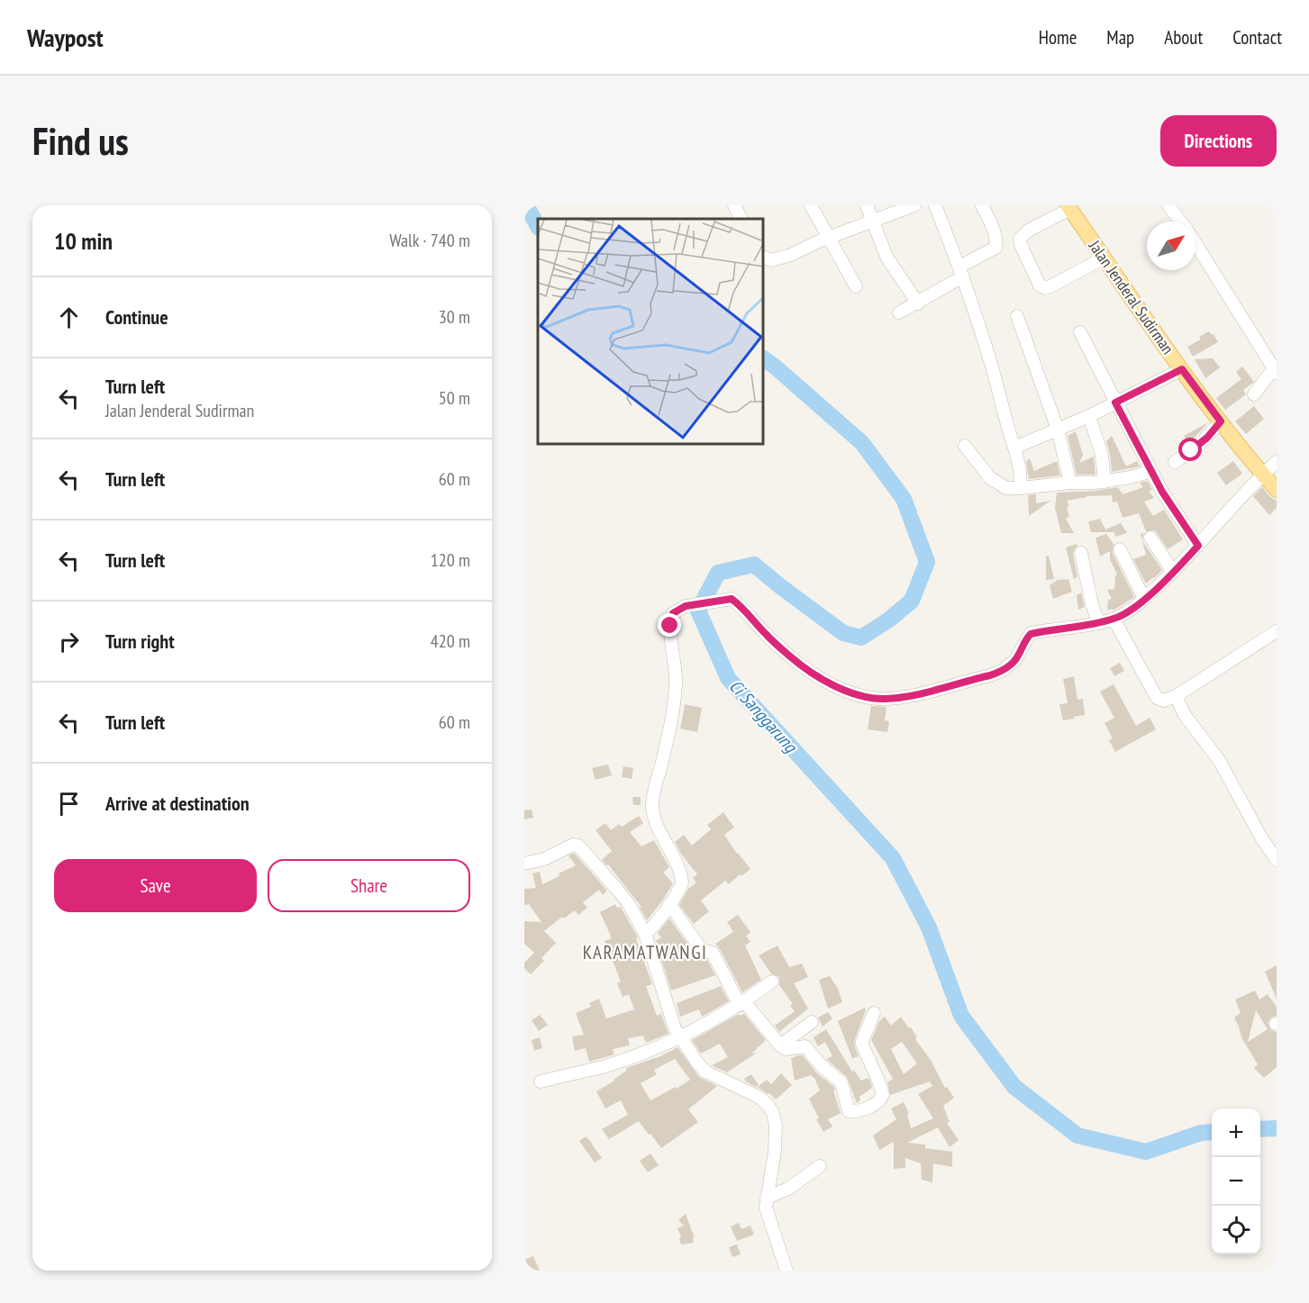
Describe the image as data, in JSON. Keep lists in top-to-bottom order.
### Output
{
  "streets": {
    "main road": ["Jalan Jenderal Sudirman"]
  },
  "districts": ["KARAMATWANGI"],
  "water": ["Ci Sanggarung"],
  "north": "top right",
  "page": {
    "header": "Waypost",
    "nav": [
      "Home",
      "Map",
      "About",
      "Contact"
    ],
    "buttons": [
      "Directions",
      ["Save", "Share"]
    ],
    "title": "Find us",
    "heading": ["10 min", "Walk · 740 m"],
    "list": [
      ["Continue", "30 m"],
      ["Turn left", "Jalan Jenderal Sudirman", "50 m"],
      ["Turn left", "60 m"],
      ["Turn left", "120 m"],
      ["Turn right", "420 m"],
      ["Turn left", "60 m"],
      "Arrive at destination"
    ],
    "map_buttons": ["+", "−"]
  }
}
